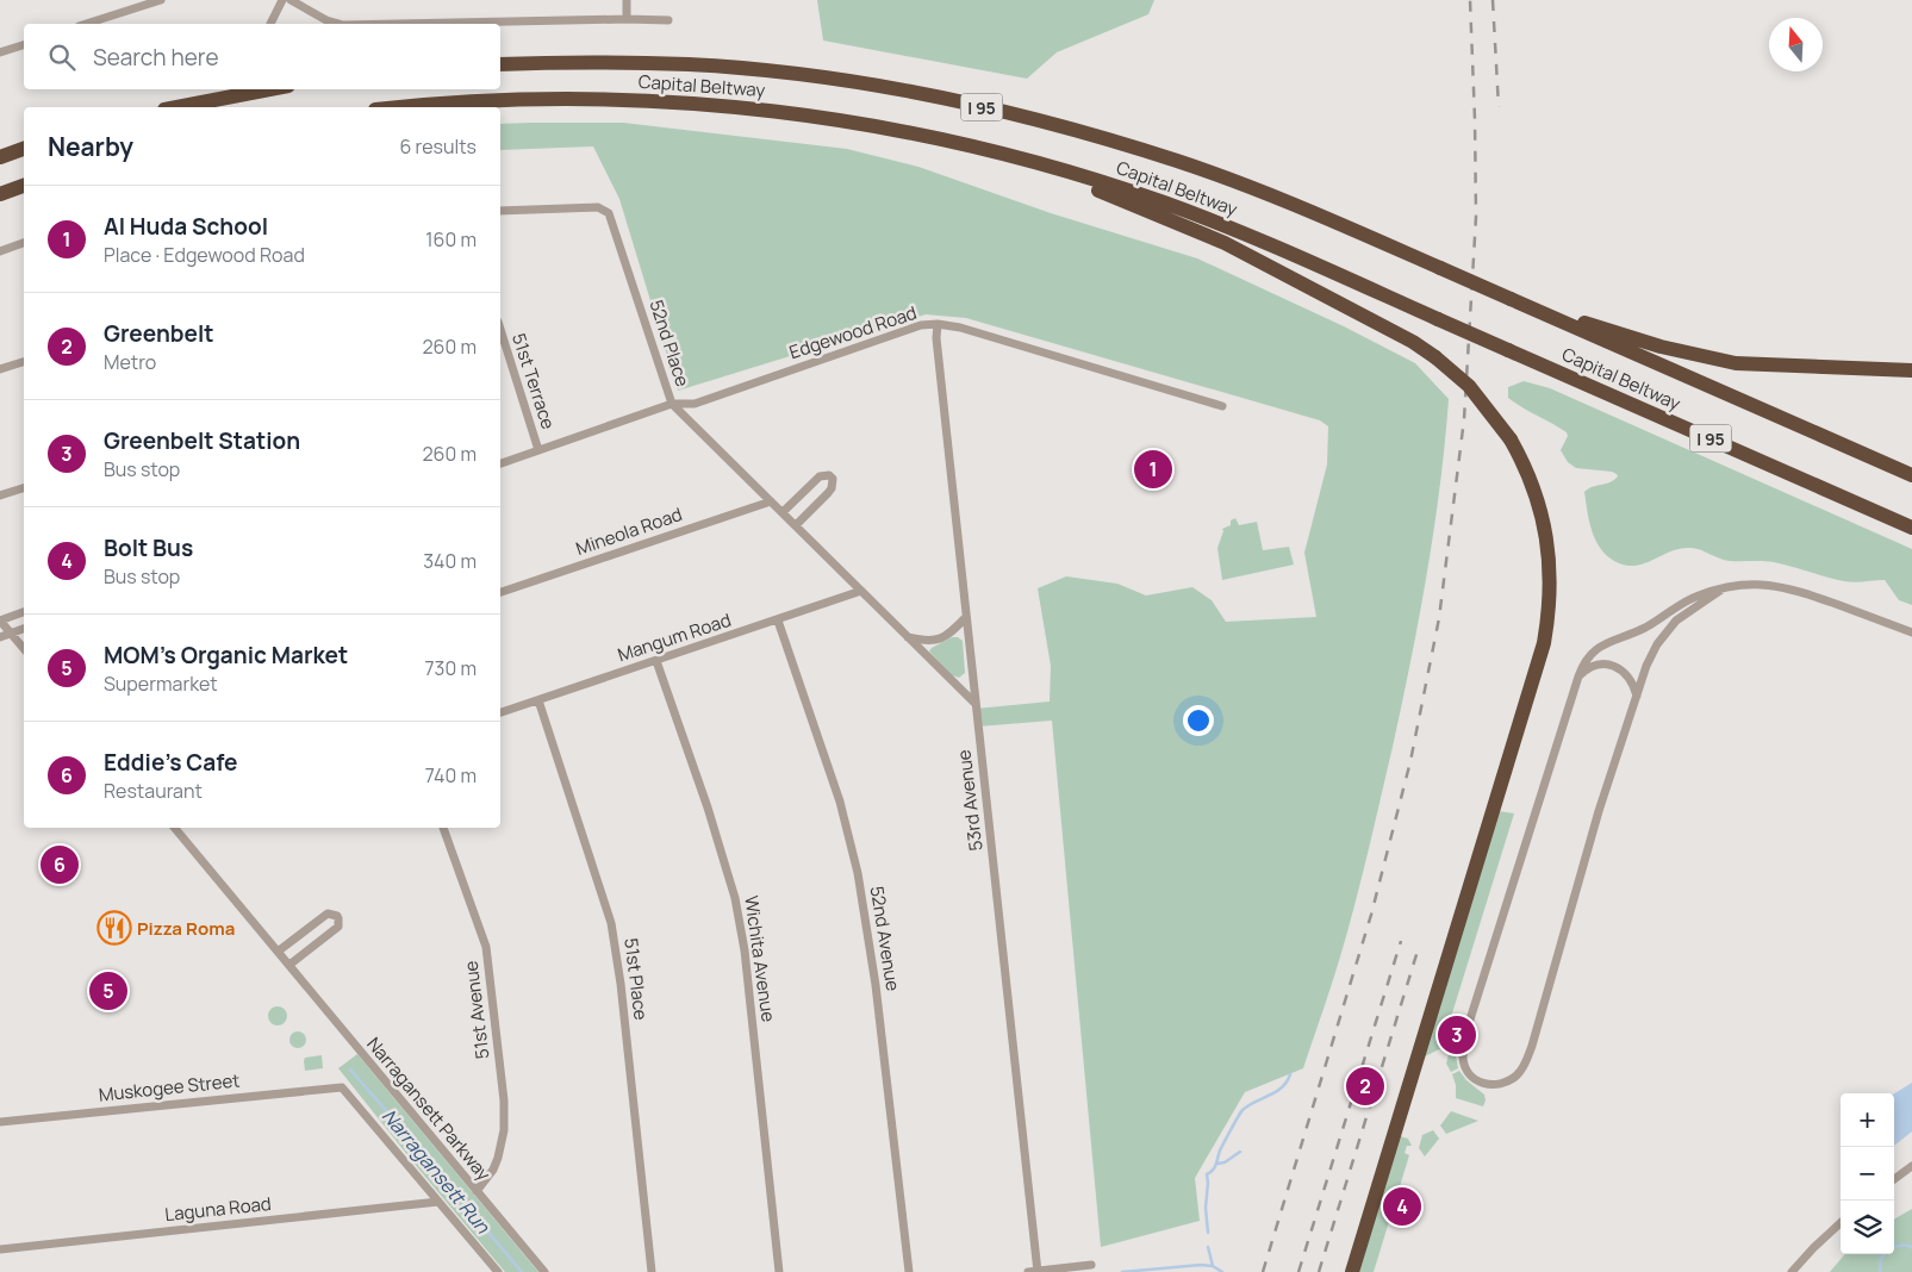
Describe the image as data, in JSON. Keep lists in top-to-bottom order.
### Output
{
  "streets": {
    "highway": ["Capital Beltway", "I 95"],
    "street": [
      "Edgewood Road",
      "52nd Place",
      "51st Terrace",
      "Mineola Road",
      "Mangum Road",
      "53rd Avenue",
      "52nd Avenue",
      "Wichita Avenue",
      "51st Place",
      "51st Avenue",
      "Muskogee Street",
      "Narragansett Parkway",
      "Laguna Road"
    ]
  },
  "crossings": [
    ["Edgewood Road", "52nd Place"],
    ["Edgewood Road", "51st Terrace"],
    ["Edgewood Road", "53rd Avenue"],
    ["52nd Place", "Mineola Road"],
    ["52nd Place", "Mangum Road"],
    ["52nd Place", "53rd Avenue"],
    ["Mangum Road", "52nd Avenue"],
    ["Mangum Road", "Wichita Avenue"],
    ["Mangum Road", "51st Place"],
    ["51st Avenue", "Narragansett Parkway"],
    ["Muskogee Street", "Laguna Road"]
  ],
  "water": ["Narragansett Run"],
  "places": {
    "restaurant": ["Pizza Roma"]
  },
  "north": "top",
  "page": {
    "search": "Search here",
    "heading": ["Nearby", "6 results"],
    "list": [
      {
        "mark": "1",
        "name": "Al Huda School",
        "note": "Place · Edgewood Road",
        "value": "160 m"
      },
      {
        "mark": "2",
        "name": "Greenbelt",
        "note": "Metro",
        "value": "260 m"
      },
      {
        "mark": "3",
        "name": "Greenbelt Station",
        "note": "Bus stop",
        "value": "260 m"
      },
      {
        "mark": "4",
        "name": "Bolt Bus",
        "note": "Bus stop",
        "value": "340 m"
      },
      {
        "mark": "5",
        "name": "MOM's Organic Market",
        "note": "Supermarket",
        "value": "730 m"
      },
      {
        "mark": "6",
        "name": "Eddie's Cafe",
        "note": "Restaurant",
        "value": "740 m"
      }
    ],
    "pins": [
      "1",
      "6",
      "5",
      "3",
      "2",
      "4"
    ],
    "map_buttons": ["+", "−"]
  }
}
